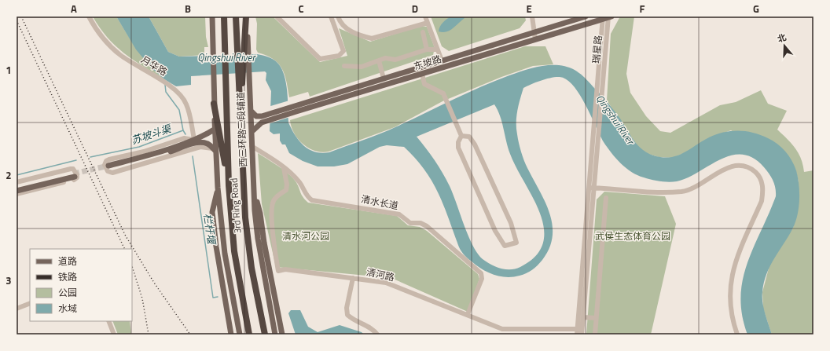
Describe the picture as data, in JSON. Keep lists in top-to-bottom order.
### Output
{
  "streets": {
    "highway": ["3rd Ring Road"],
    "main road": ["东坡路", "西三环路三段辅道"],
    "street": [
      "瑞星路",
      "月华路",
      "清水长道",
      "清河路"
    ]
  },
  "crossings": [
    ["瑞星路", "东坡路"],
    ["东坡路", "西三环路三段辅道"],
    ["西三环路三段辅道", "清水长道"],
    ["西三环路三段辅道", "3rd Ring Road"],
    ["清水长道", "清河路"]
  ],
  "water": ["Qingshui River", "苏坡斗渠", "栏杆堰"],
  "parks": ["清水河公园", "武侯生态体育公园"],
  "legend": [
    "道路",
    "铁路",
    "公园",
    "水域"
  ],
  "north": "top",
  "grid": {
    "columns": [
      "A",
      "B",
      "C",
      "D",
      "E",
      "F",
      "G"
    ],
    "rows": ["1", "2", "3"]
  }
}
